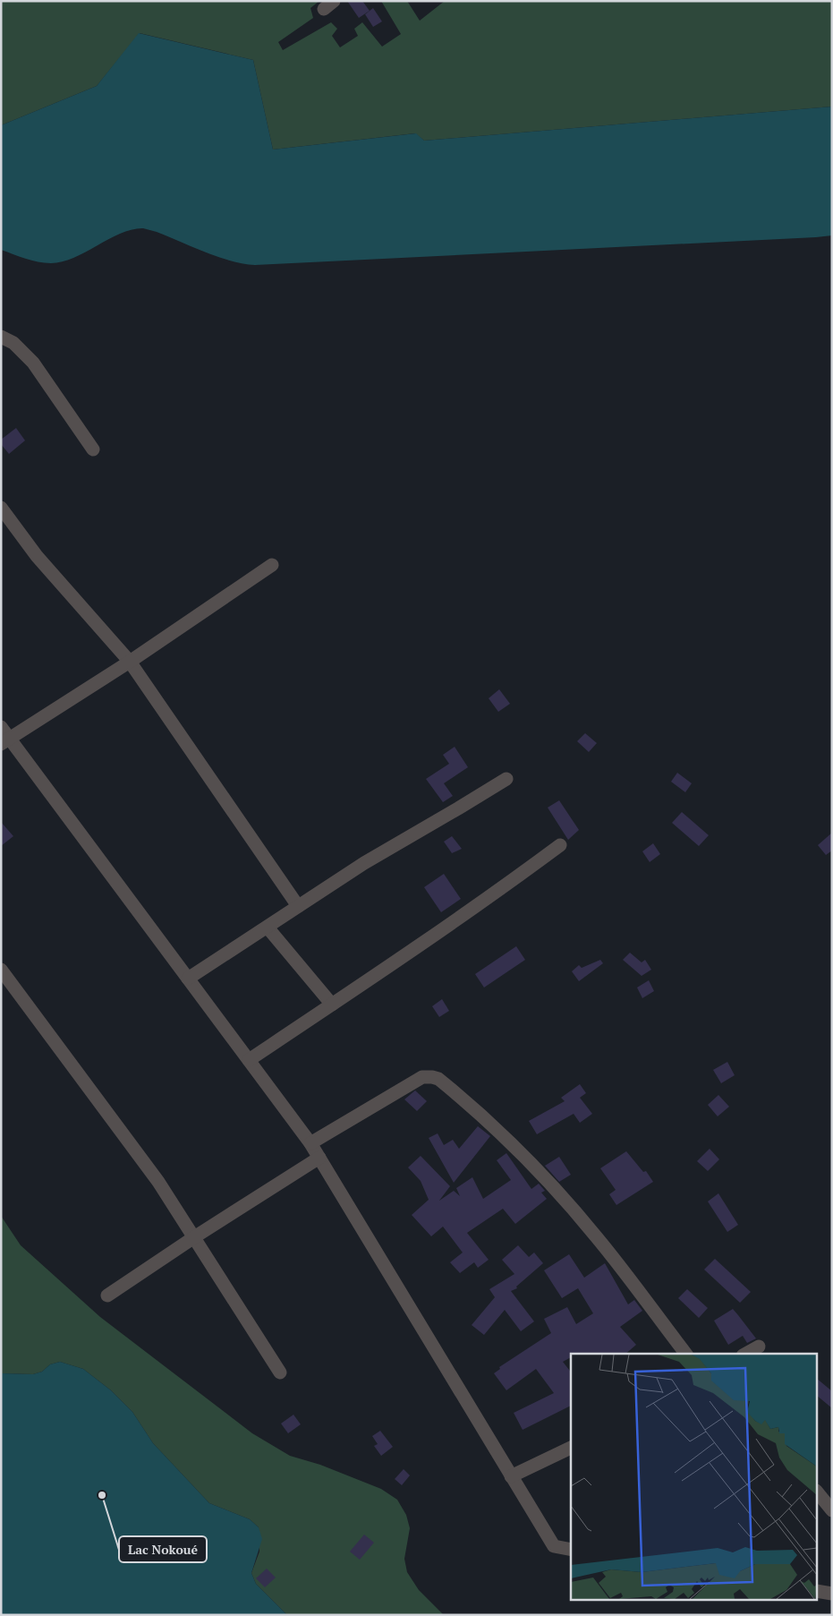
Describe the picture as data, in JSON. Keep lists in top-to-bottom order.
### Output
{
  "places": ["Lac Nokoué"]
}
